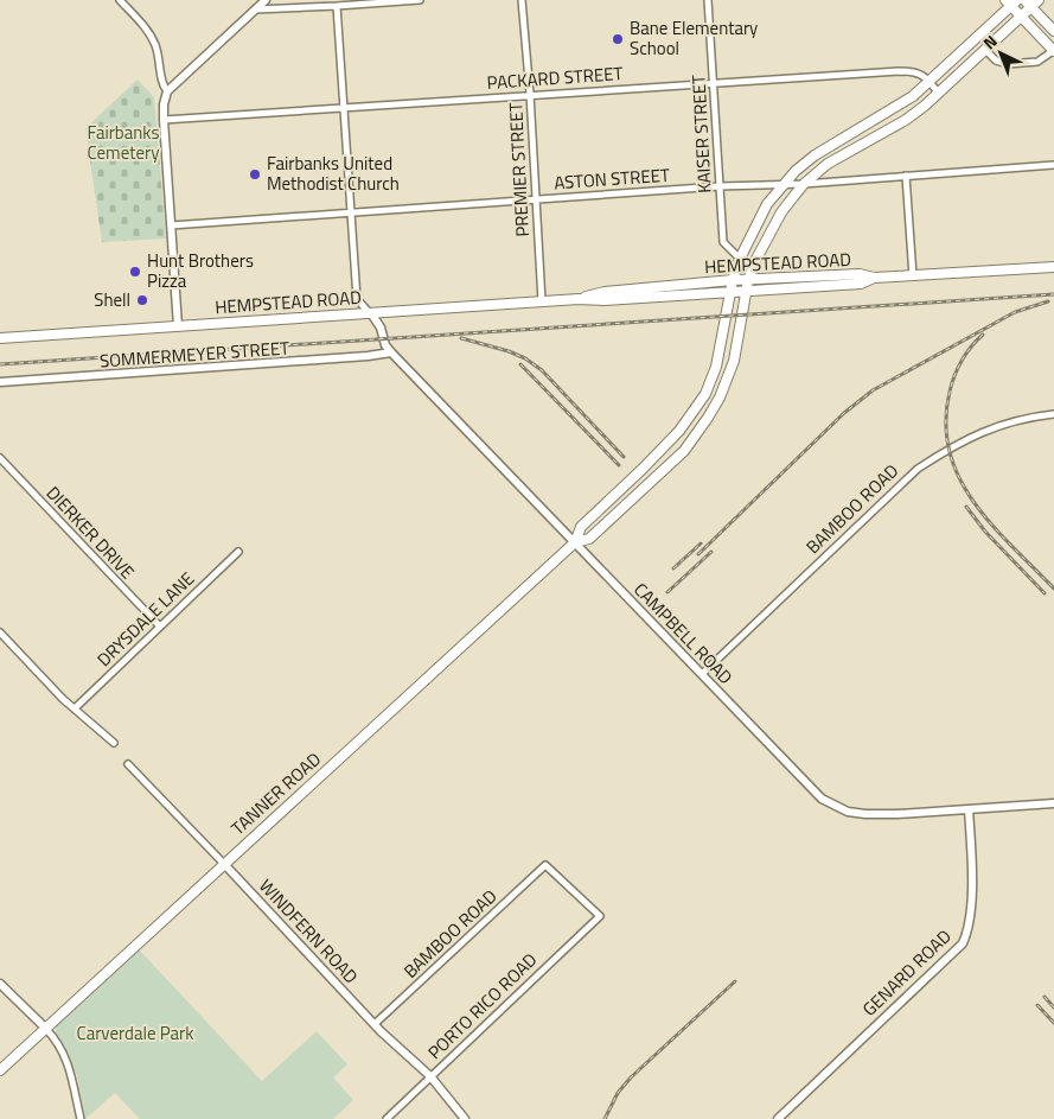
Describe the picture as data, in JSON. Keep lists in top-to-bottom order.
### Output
{
  "streets": {
    "main road": ["HEMPSTEAD ROAD", "TANNER ROAD"],
    "street": [
      "PACKARD STREET",
      "KAISER STREET",
      "PREMIER STREET",
      "ASTON STREET",
      "SOMMERMEYER STREET",
      "BAMBOO ROAD",
      "DIERKER DRIVE",
      "DRYSDALE LANE",
      "CAMPBELL ROAD",
      "WINDFERN ROAD",
      "GENARD ROAD",
      "PORTO RICO ROAD"
    ]
  },
  "crossings": [
    ["PACKARD STREET", "KAISER STREET"],
    ["PACKARD STREET", "PREMIER STREET"],
    ["KAISER STREET", "ASTON STREET"],
    ["PREMIER STREET", "ASTON STREET"],
    ["PREMIER STREET", "HEMPSTEAD ROAD"],
    ["HEMPSTEAD ROAD", "CAMPBELL ROAD"],
    ["SOMMERMEYER STREET", "CAMPBELL ROAD"],
    ["BAMBOO ROAD", "CAMPBELL ROAD"],
    ["BAMBOO ROAD", "WINDFERN ROAD"],
    ["BAMBOO ROAD", "PORTO RICO ROAD"],
    ["DIERKER DRIVE", "DRYSDALE LANE"],
    ["CAMPBELL ROAD", "TANNER ROAD"],
    ["CAMPBELL ROAD", "GENARD ROAD"],
    ["TANNER ROAD", "WINDFERN ROAD"],
    ["WINDFERN ROAD", "PORTO RICO ROAD"]
  ],
  "parks": ["Fairbanks Cemetery", "Carverdale Park"],
  "places": [
    "Bane Elementary School",
    "Fairbanks United Methodist Church",
    "Hunt Brothers Pizza",
    "Shell"
  ],
  "north": "top left"
}
